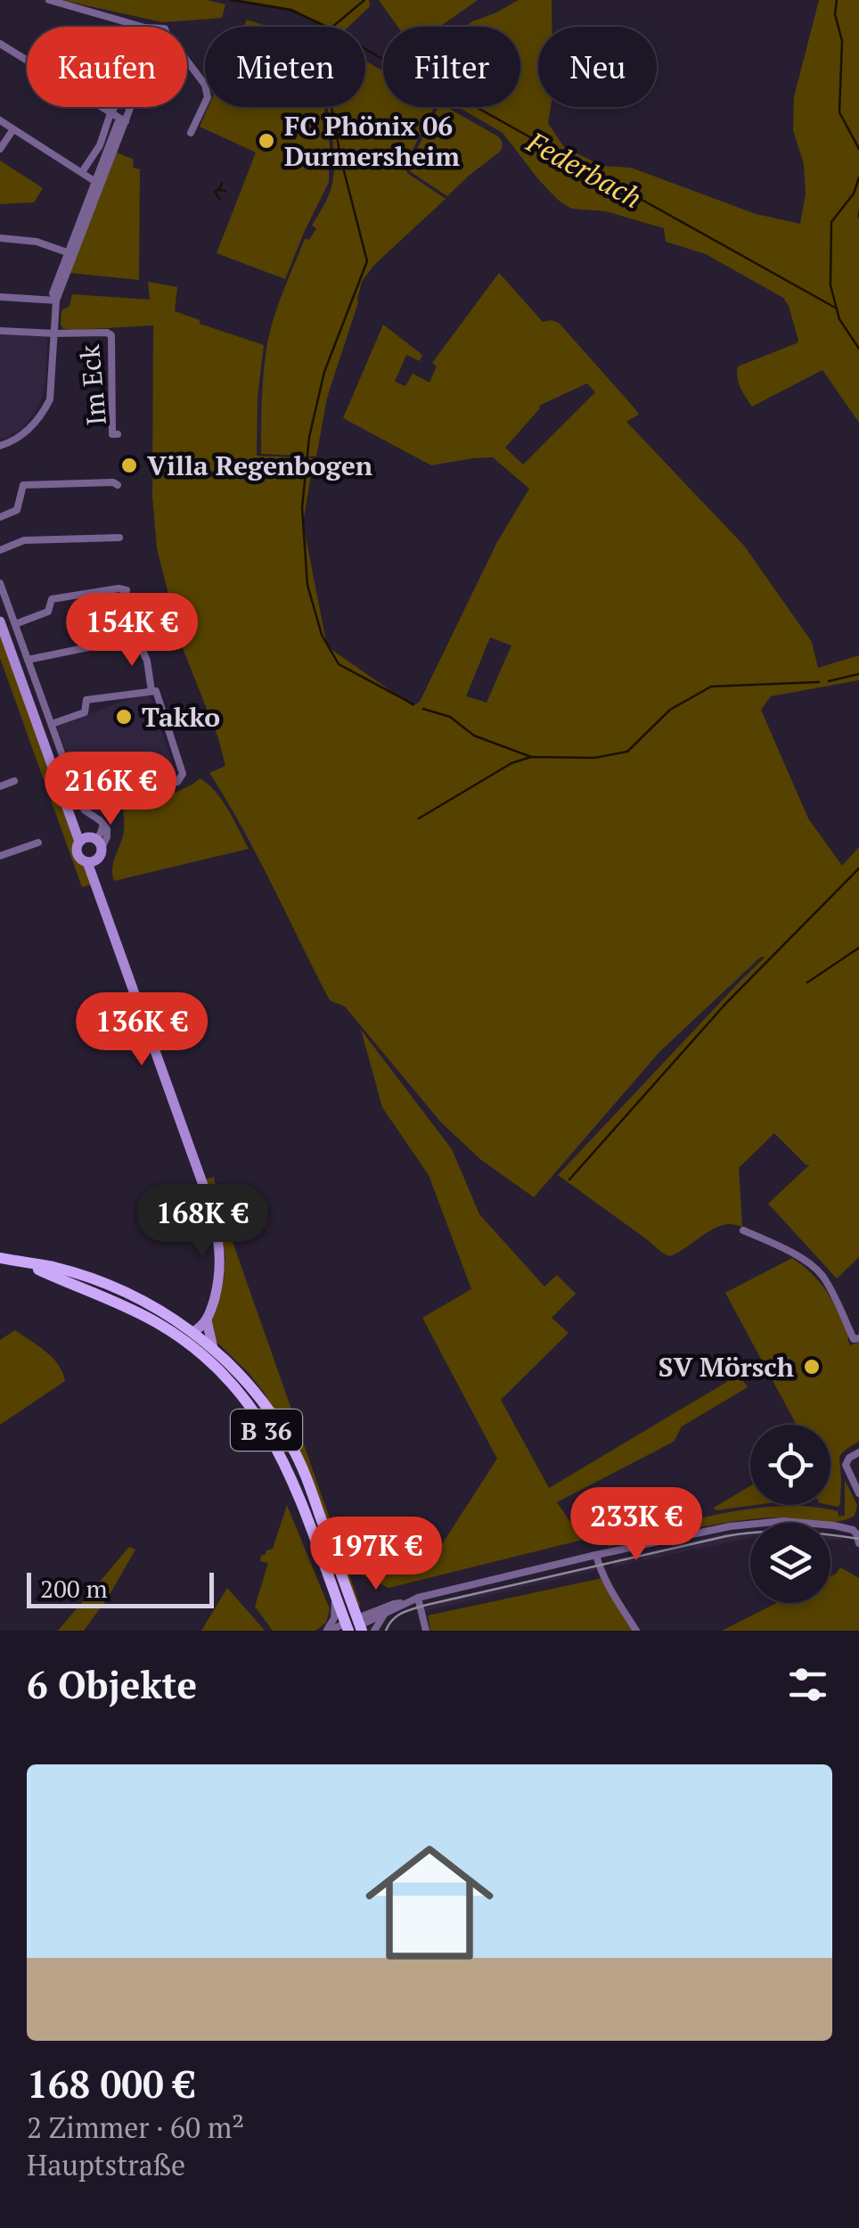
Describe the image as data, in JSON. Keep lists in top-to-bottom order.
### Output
{
  "streets": {
    "main road": ["B 36"],
    "street": ["Im Eck"]
  },
  "water": ["Federbach"],
  "places": [
    "FC Phönix 06 Durmersheim",
    "Villa Regenbogen",
    "Takko",
    "SV Mörsch"
  ],
  "scale_bar": "200 m",
  "page": {
    "chip": [
      "Kaufen",
      "Mieten",
      "Filter",
      "Neu"
    ],
    "price": [
      "154K €",
      "216K €",
      "136K €",
      "168K €",
      "233K €",
      "197K €"
    ],
    "scale": "200 m",
    "heading": "6 Objekte",
    "list": [
      {
        "name": "168 000 €",
        "note": "2 Zimmer · 60 m² · Hauptstraße"
      }
    ]
  }
}
